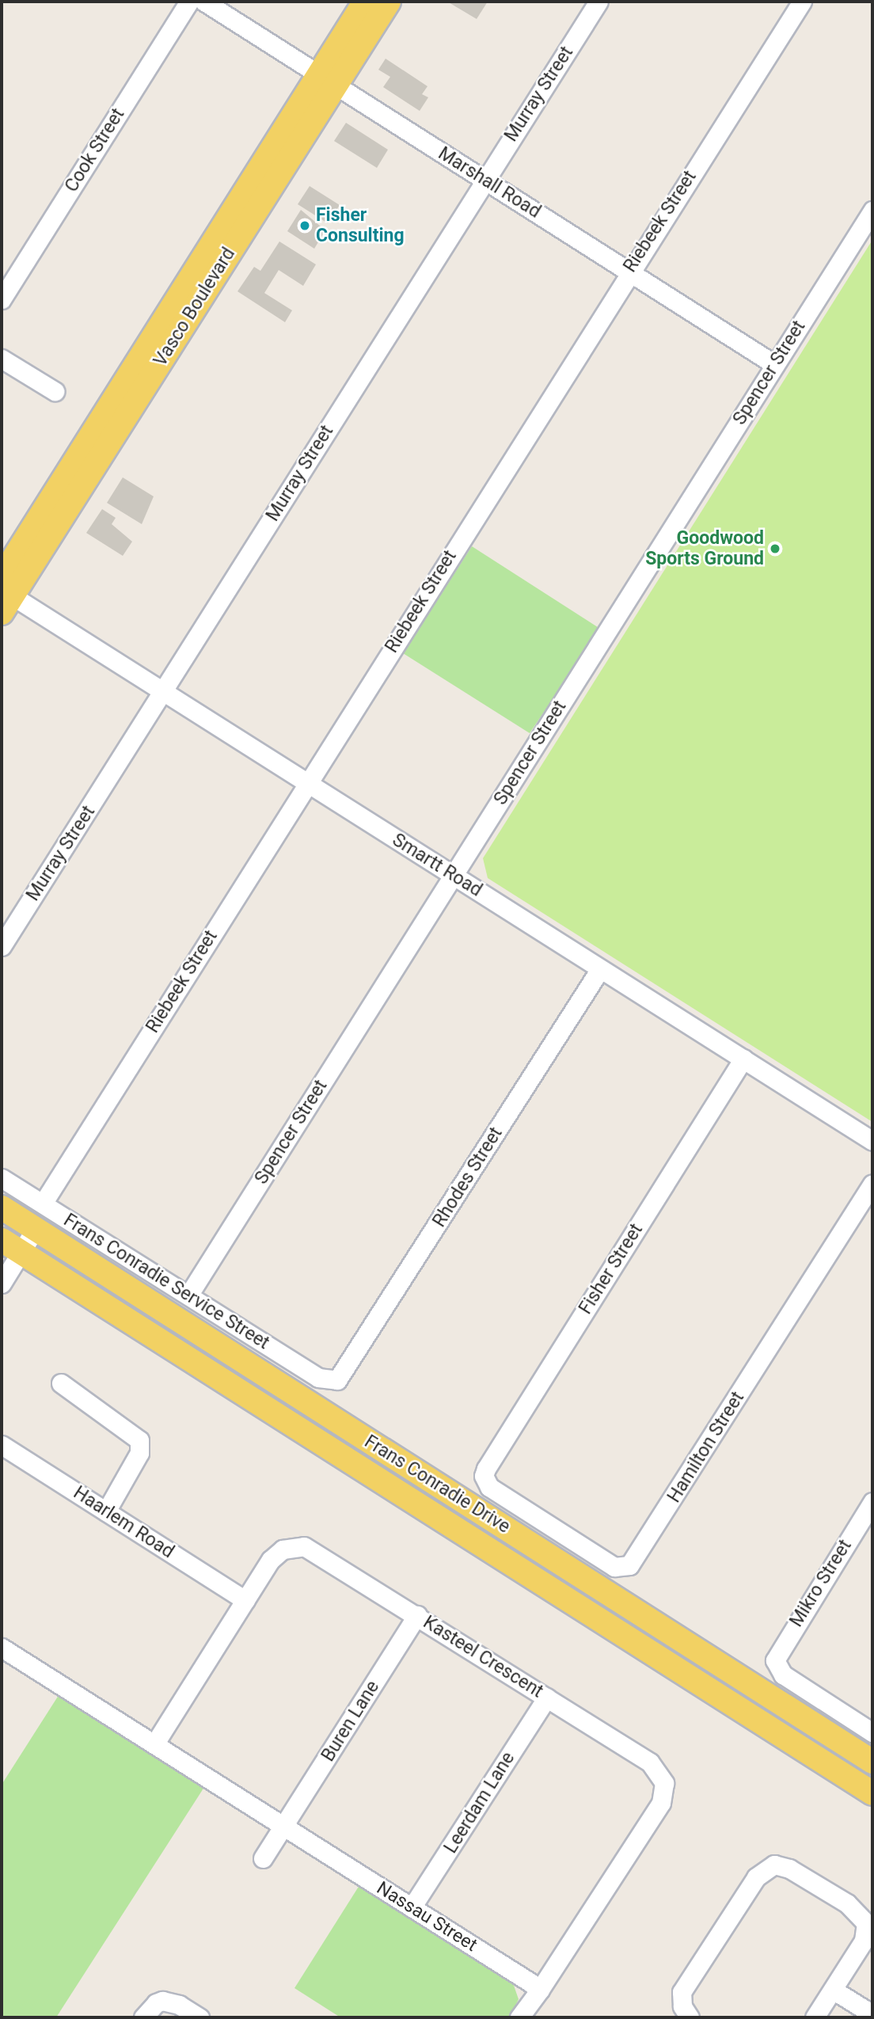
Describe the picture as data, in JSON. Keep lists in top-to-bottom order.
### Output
{
  "streets": {
    "main road": ["Vasco Boulevard", "Frans Conradie Drive"],
    "street": [
      "Murray Street",
      "Cook Street",
      "Marshall Road",
      "Riebeek Street",
      "Spencer Street",
      "Smartt Road",
      "Rhodes Street",
      "Fisher Street",
      "Frans Conradie Service Street",
      "Hamilton Street",
      "Haarlem Road",
      "Mikro Street",
      "Kasteel Crescent",
      "Buren Lane",
      "Leerdam Lane",
      "Nassau Street"
    ]
  },
  "crossings": [
    ["Murray Street", "Marshall Road"],
    ["Murray Street", "Smartt Road"],
    ["Marshall Road", "Riebeek Street"],
    ["Marshall Road", "Vasco Boulevard"],
    ["Marshall Road", "Spencer Street"],
    ["Riebeek Street", "Smartt Road"],
    ["Riebeek Street", "Frans Conradie Service Street"],
    ["Vasco Boulevard", "Smartt Road"],
    ["Spencer Street", "Smartt Road"],
    ["Spencer Street", "Frans Conradie Service Street"],
    ["Smartt Road", "Rhodes Street"],
    ["Smartt Road", "Fisher Street"],
    ["Rhodes Street", "Frans Conradie Service Street"],
    ["Fisher Street", "Hamilton Street"],
    ["Haarlem Road", "Kasteel Crescent"],
    ["Kasteel Crescent", "Buren Lane"],
    ["Kasteel Crescent", "Leerdam Lane"],
    ["Kasteel Crescent", "Nassau Street"],
    ["Buren Lane", "Nassau Street"],
    ["Leerdam Lane", "Nassau Street"]
  ],
  "places": ["Fisher Consulting", "Goodwood Sports Ground"]
}
